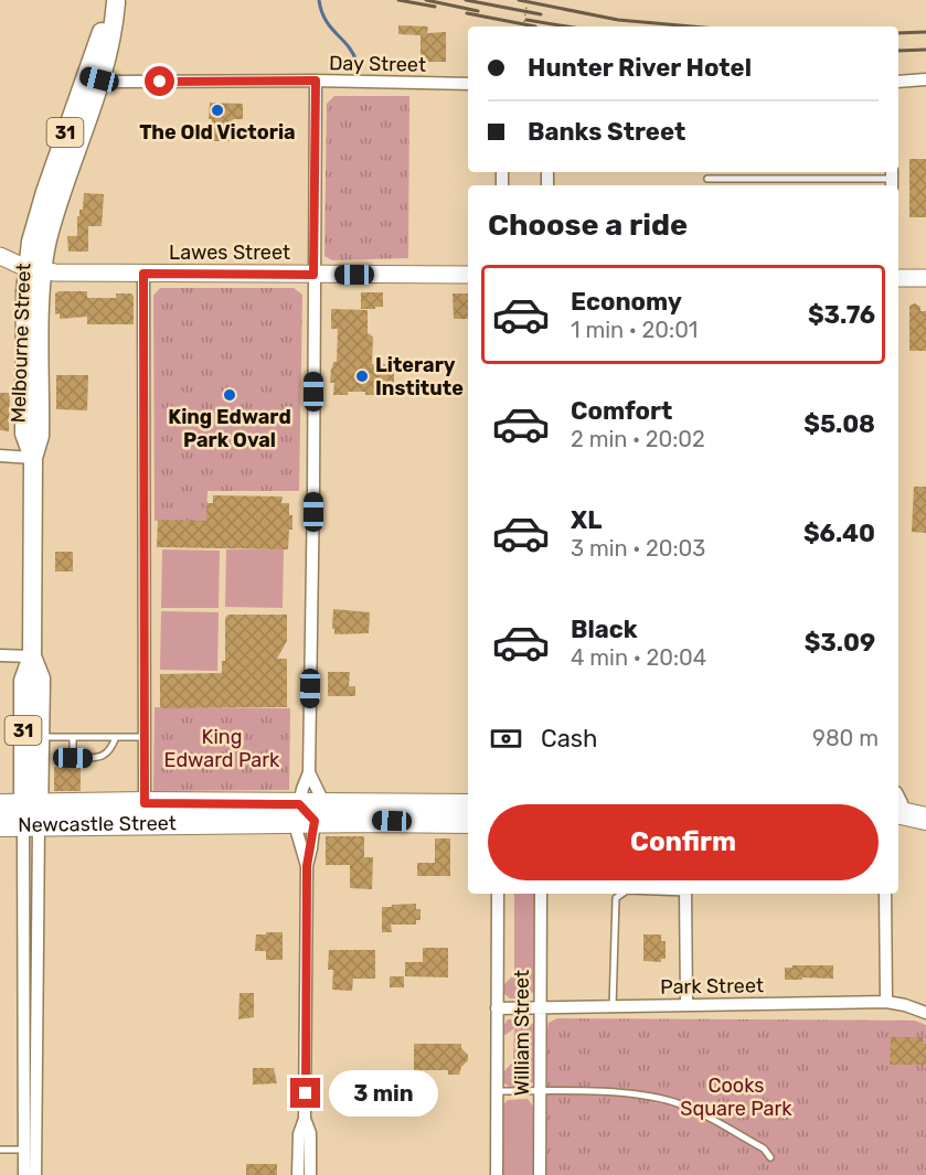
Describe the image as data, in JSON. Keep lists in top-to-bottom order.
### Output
{
  "streets": {
    "highway": ["Newcastle Street"],
    "main road": ["31", "Lawes Street", "Melbourne Street"],
    "street": ["Day Street", "Park Street", "William Street"]
  },
  "crossings": [
    ["Day Street", "Melbourne Street"],
    ["Lawes Street", "Melbourne Street"],
    ["Melbourne Street", "Newcastle Street"],
    ["Park Street", "William Street"]
  ],
  "parks": ["King Edward Park", "Cooks Square Park"],
  "places": ["The Old Victoria", "Literary Institute", "King Edward Park Oval"],
  "page": {
    "banner": ["Hunter River Hotel", "Banks Street"],
    "heading": "Choose a ride",
    "list": [
      {
        "name": "Economy",
        "note": "1 min · 20:01",
        "value": "$3.76"
      },
      {
        "name": "Comfort",
        "note": "2 min · 20:02",
        "value": "$5.08"
      },
      {
        "name": "XL",
        "note": "3 min · 20:03",
        "value": "$6.40"
      },
      {
        "name": "Black",
        "note": "4 min · 20:04",
        "value": "$3.09"
      }
    ],
    "pay": ["Cash", "980 m"],
    "buttons": "Confirm",
    "bubble": "3 min"
  }
}
